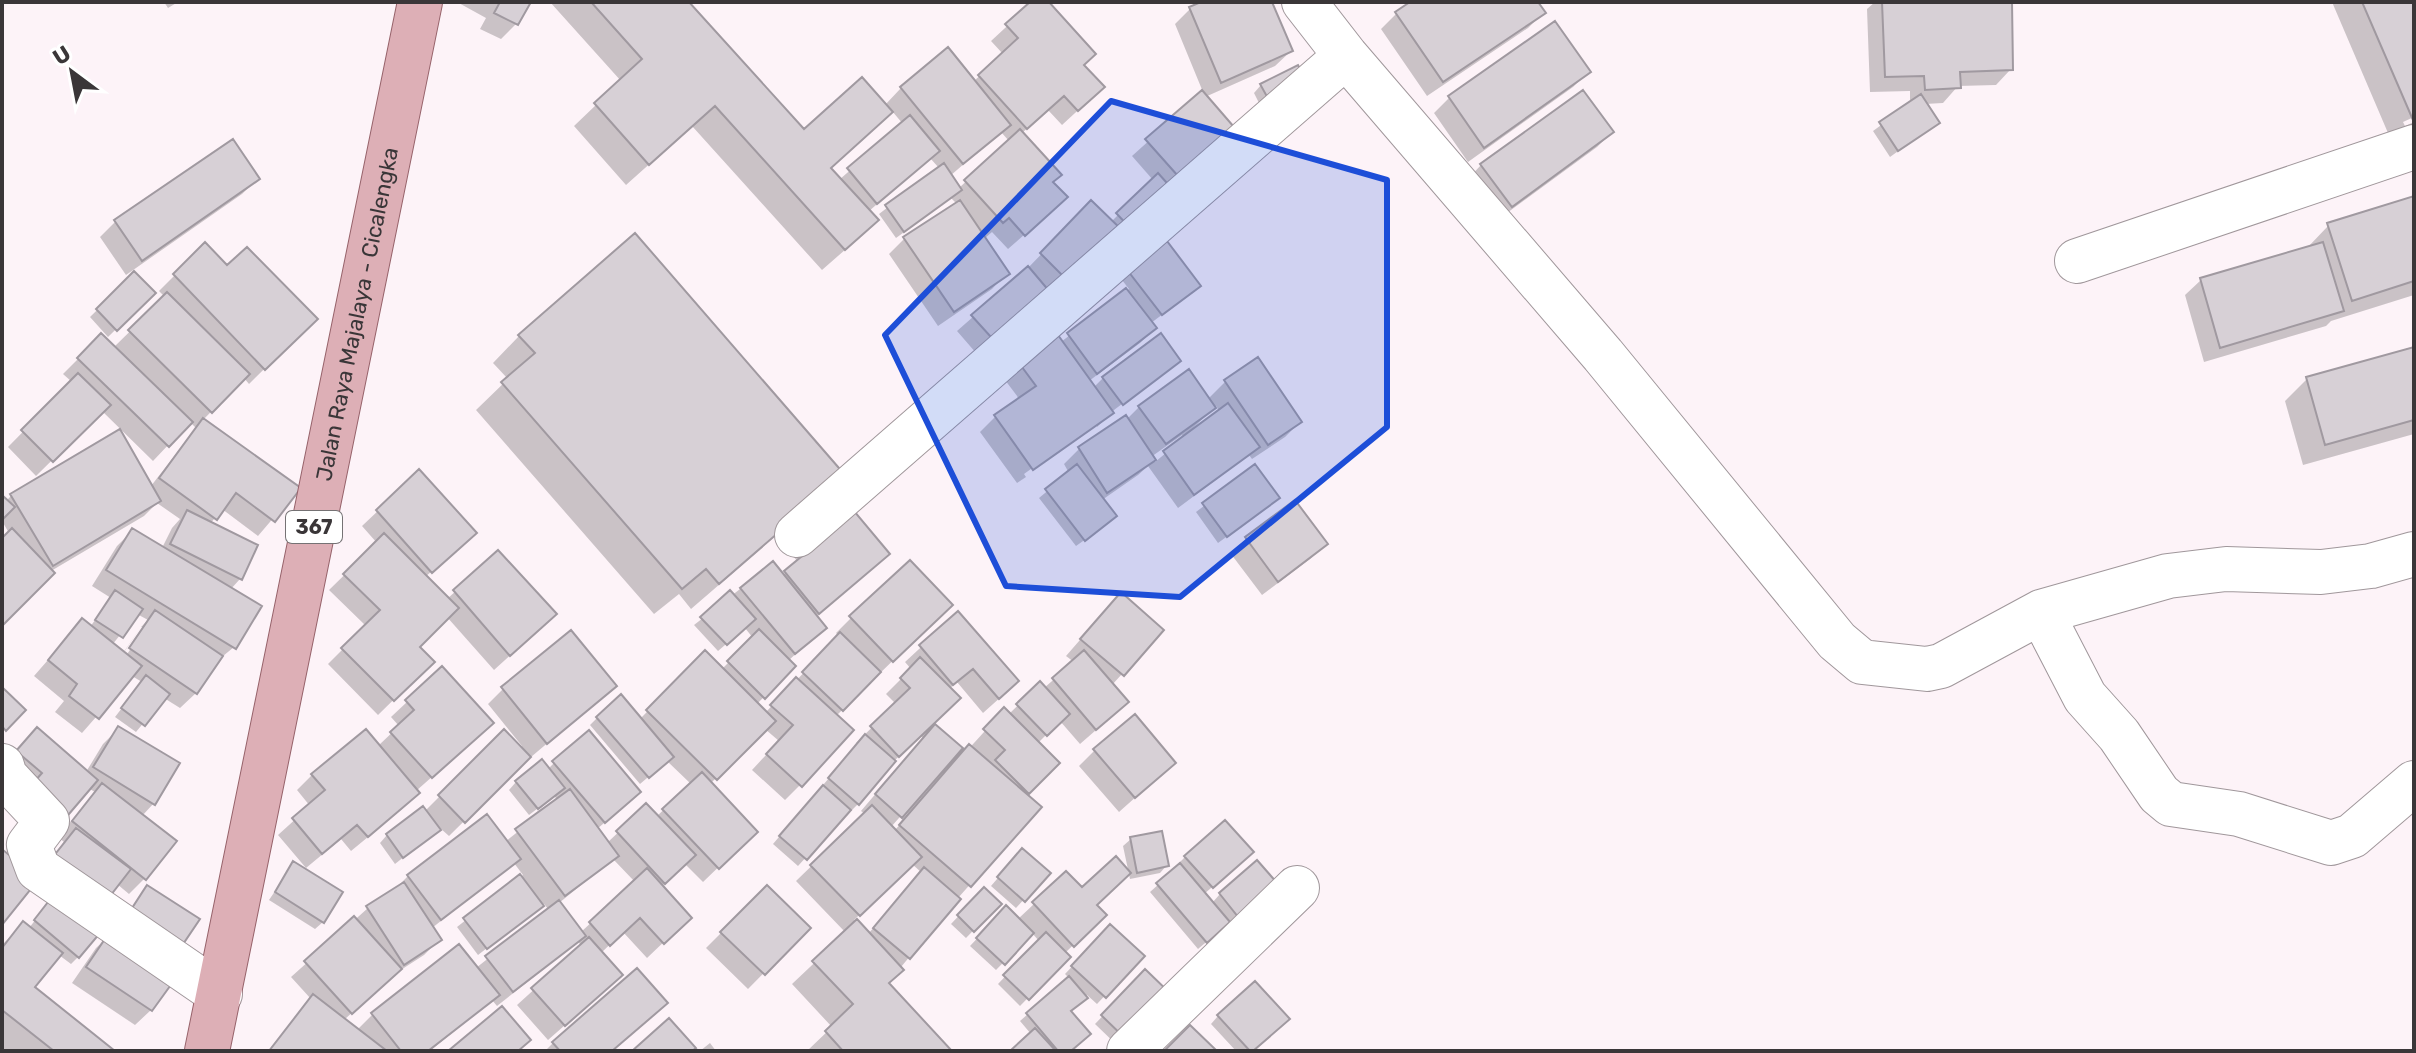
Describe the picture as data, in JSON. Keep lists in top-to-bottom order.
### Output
{
  "streets": {
    "main road": ["Jalan Raya Majalaya - Cicalengka", "367"]
  },
  "north": "top left"
}
